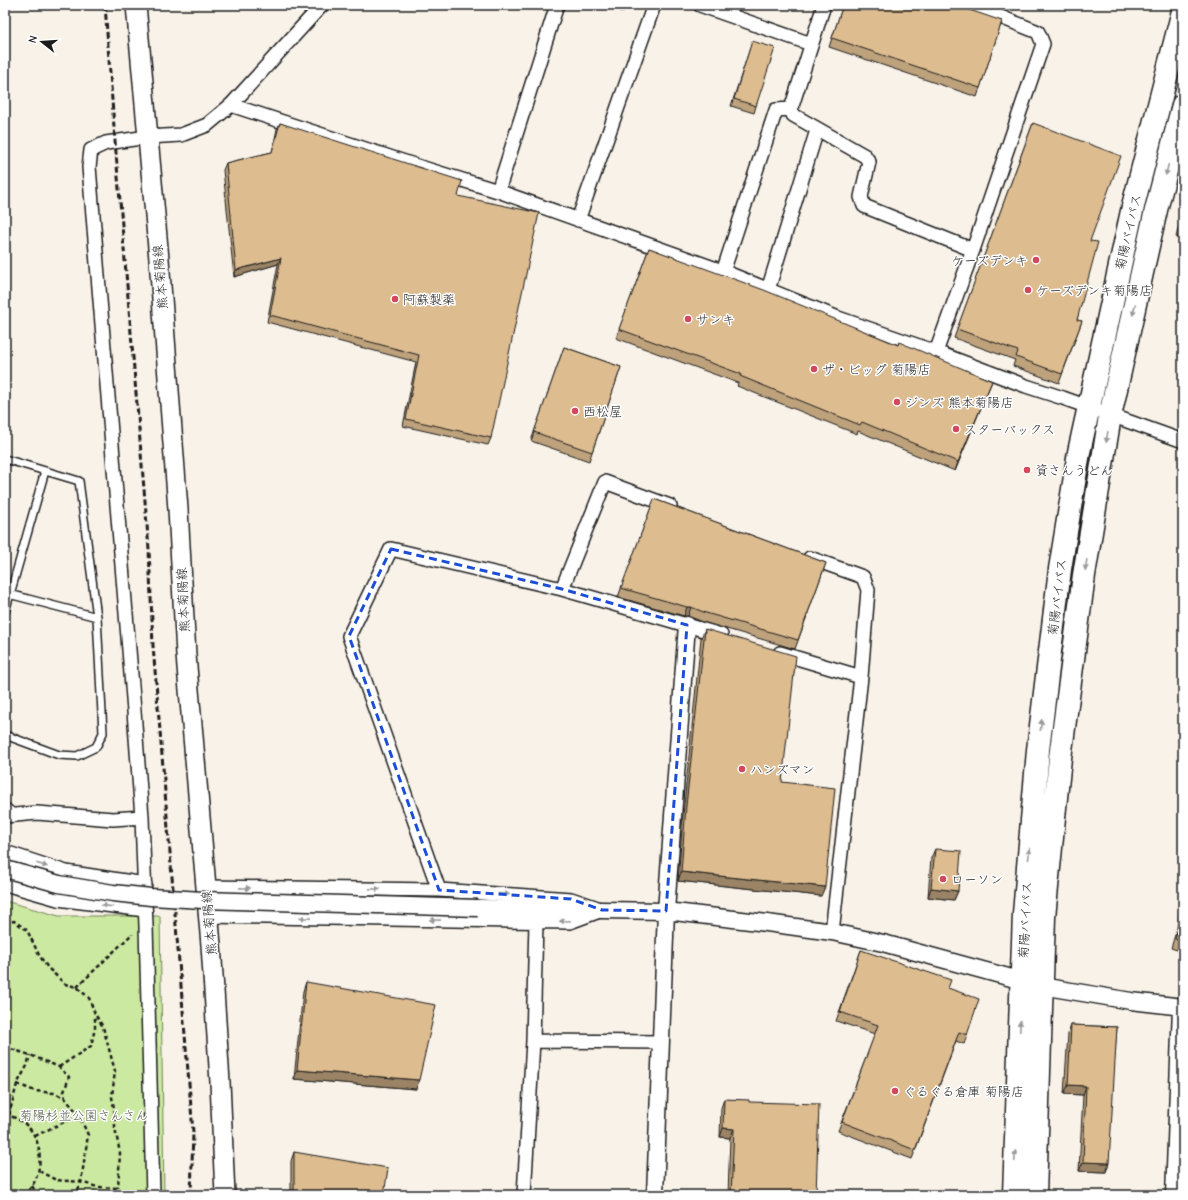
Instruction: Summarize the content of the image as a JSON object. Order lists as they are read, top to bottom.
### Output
{
  "streets": {
    "highway": ["菊陽バイパス"],
    "main road": ["熊本菊陽線"]
  },
  "parks": ["菊陽杉並公園さんさん"],
  "places": [
    "ケーズデンキ",
    "ケーズデンキ菊陽店",
    "阿蘇製薬",
    "サンキ",
    "ザ・ビッグ 菊陽店",
    "ジンズ 熊本菊陽店",
    "西松屋",
    "スターバックス",
    "資さんうどん",
    "ハンズマン",
    "ローソン",
    "ぐるぐる倉庫 菊陽店"
  ],
  "north": "left"
}
